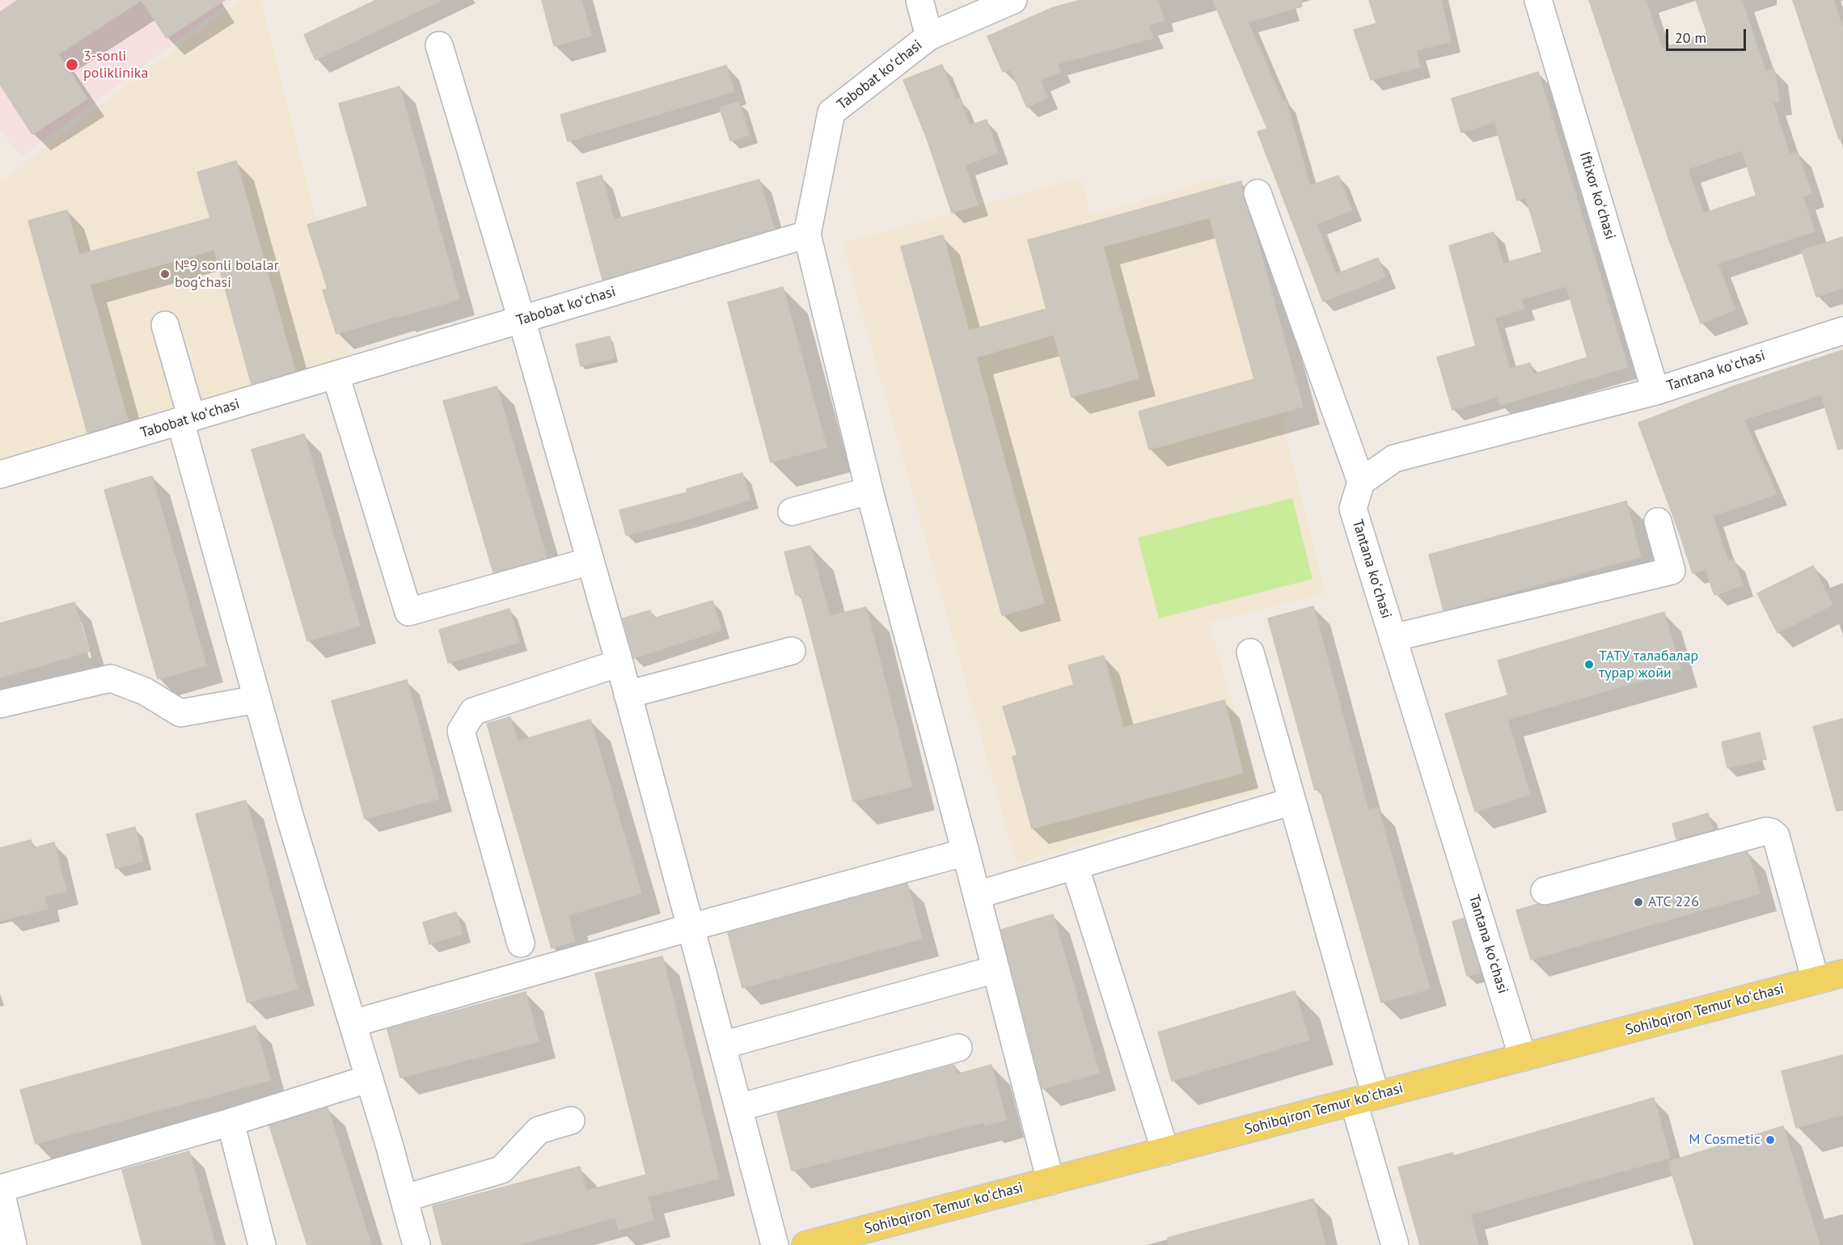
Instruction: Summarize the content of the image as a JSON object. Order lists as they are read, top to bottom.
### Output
{
  "streets": {
    "main road": ["Sohibqiron Temur koʻchasi"],
    "street": ["Tabobat koʻchasi", "Iftixor koʻchasi", "Tantana koʻchasi"]
  },
  "crossings": [
    ["Iftixor koʻchasi", "Tantana koʻchasi"],
    ["Tantana koʻchasi", "Sohibqiron Temur koʻchasi"]
  ],
  "places": [
    "3-sonli poliklinika",
    "№9 sonli bolalar bog‘chasi",
    "ТАТУ талабалар турар жойи",
    "АТС 226",
    "M Cosmetic"
  ],
  "scale_bar": "20 m"
}
